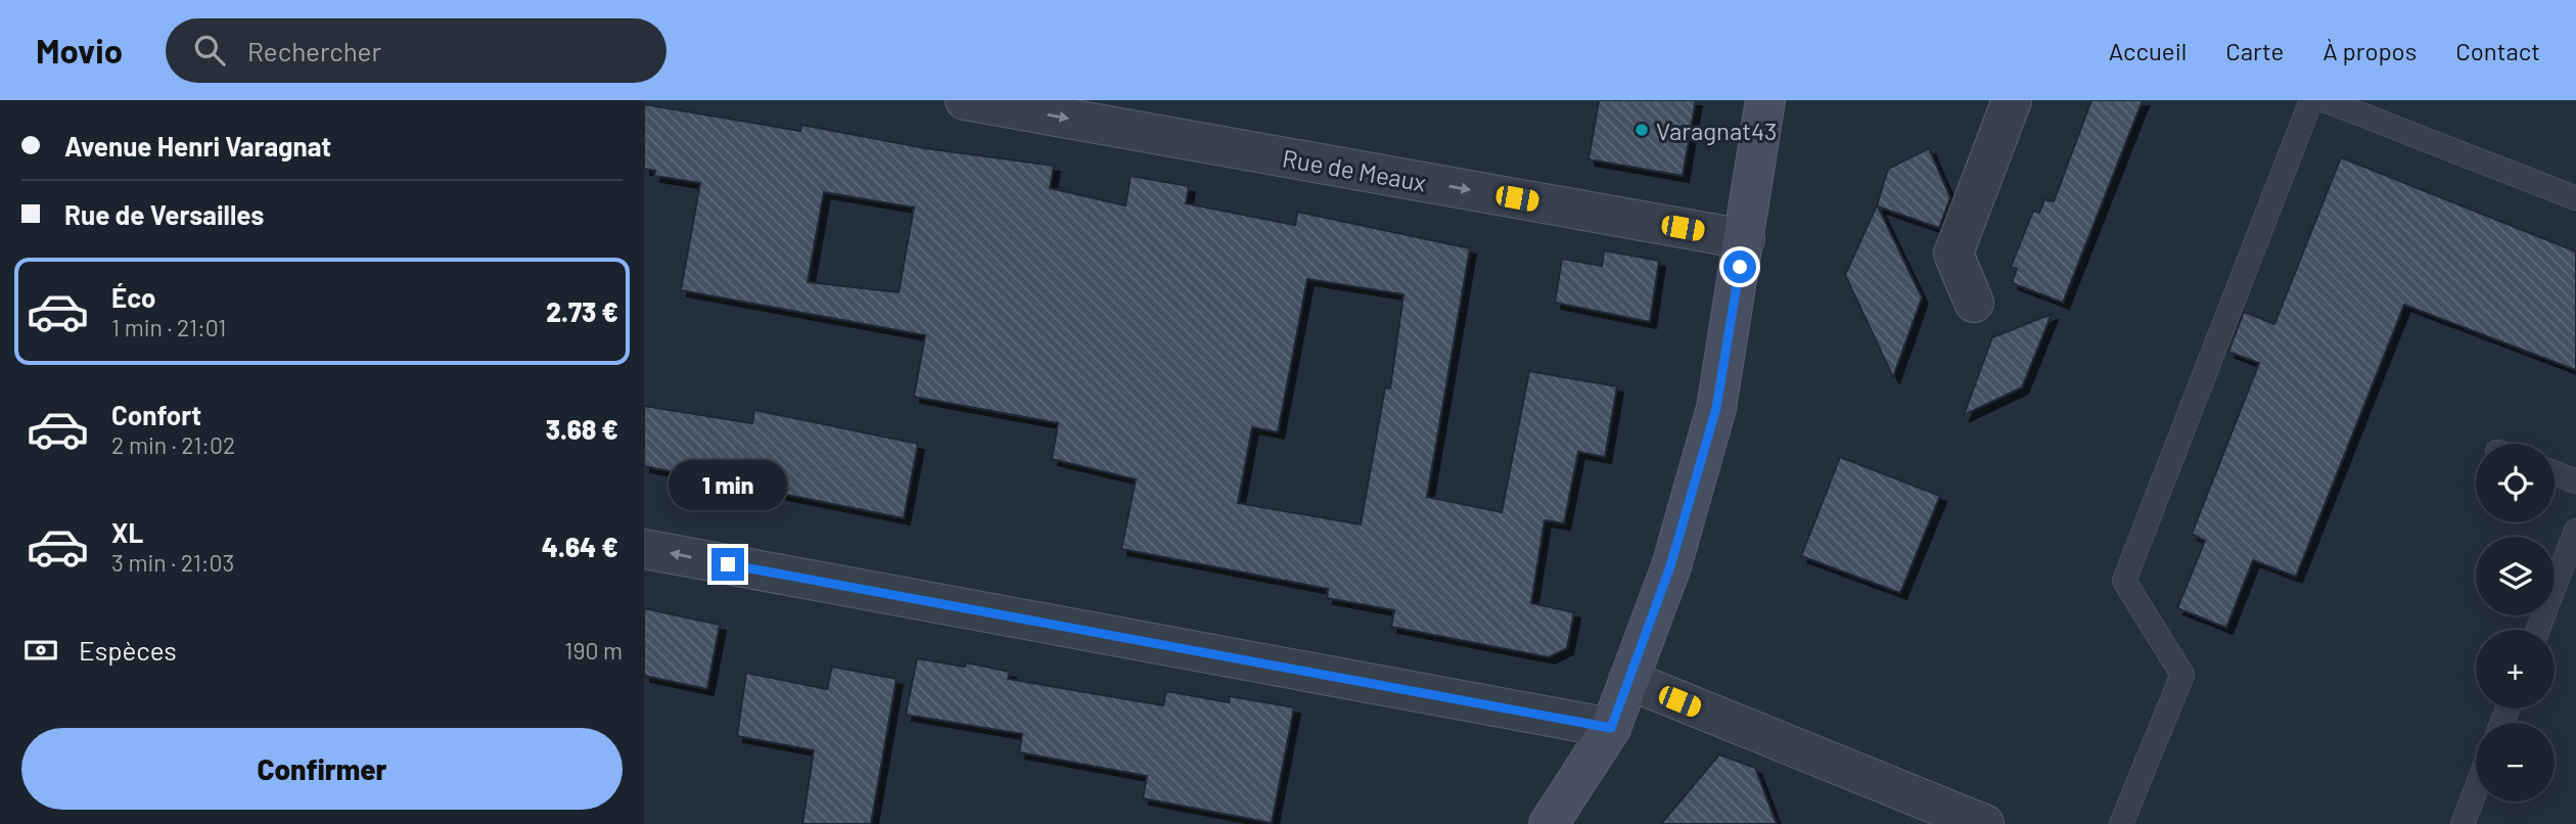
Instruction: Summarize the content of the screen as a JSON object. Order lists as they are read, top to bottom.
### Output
{
  "streets": {
    "street": ["Rue de Meaux"]
  },
  "one_way": ["Rue de Meaux"],
  "places": ["Varagnat43"],
  "page": {
    "header": "Movio",
    "search": "Rechercher",
    "nav": [
      "Accueil",
      "Carte",
      "À propos",
      "Contact"
    ],
    "banner": ["Avenue Henri Varagnat", "Rue de Versailles"],
    "list": [
      {
        "name": "Éco",
        "note": "1 min · 21:01",
        "value": "2.73 €"
      },
      {
        "name": "Confort",
        "note": "2 min · 21:02",
        "value": "3.68 €"
      },
      {
        "name": "XL",
        "note": "3 min · 21:03",
        "value": "4.64 €"
      }
    ],
    "map_buttons": ["+", "−"],
    "bubble": "1 min",
    "pay": ["Espèces", "190 m"],
    "buttons": "Confirmer"
  }
}
